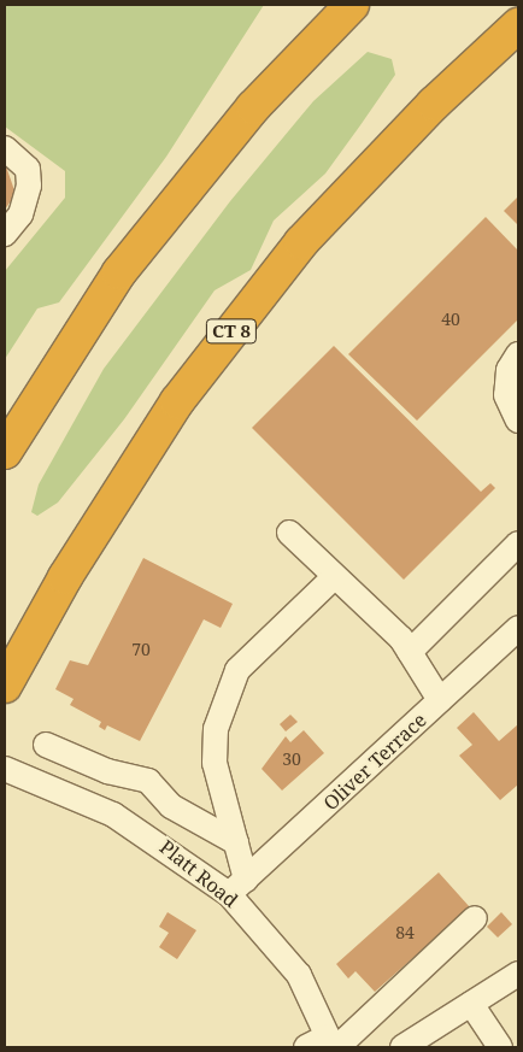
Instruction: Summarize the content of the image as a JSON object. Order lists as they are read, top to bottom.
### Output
{
  "streets": {
    "highway": ["CT 8"],
    "street": ["Oliver Terrace", "Platt Road"]
  },
  "crossings": [
    ["Oliver Terrace", "Platt Road"]
  ],
  "house_numbers": [
    "40",
    "70",
    "30",
    "84"
  ]
}
